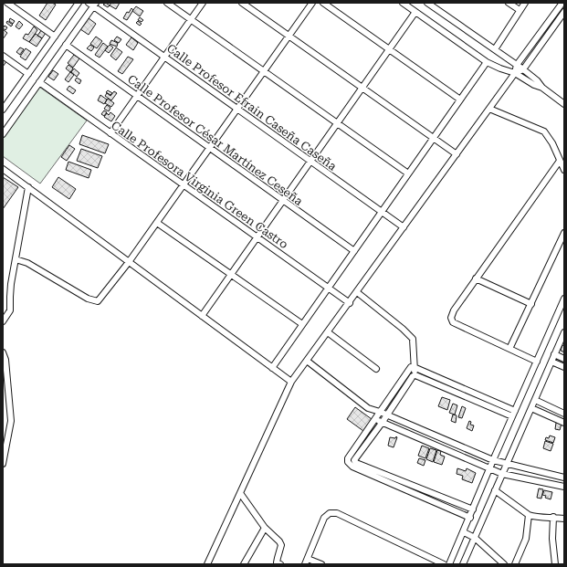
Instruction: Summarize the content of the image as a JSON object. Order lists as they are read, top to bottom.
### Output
{
  "streets": {
    "street": ["Calle Profesor Efrain Caseña Caseña", "Calle Profesor César Martínez Ceseña", "Calle Profesora Virginia Green Castro"]
  }
}
